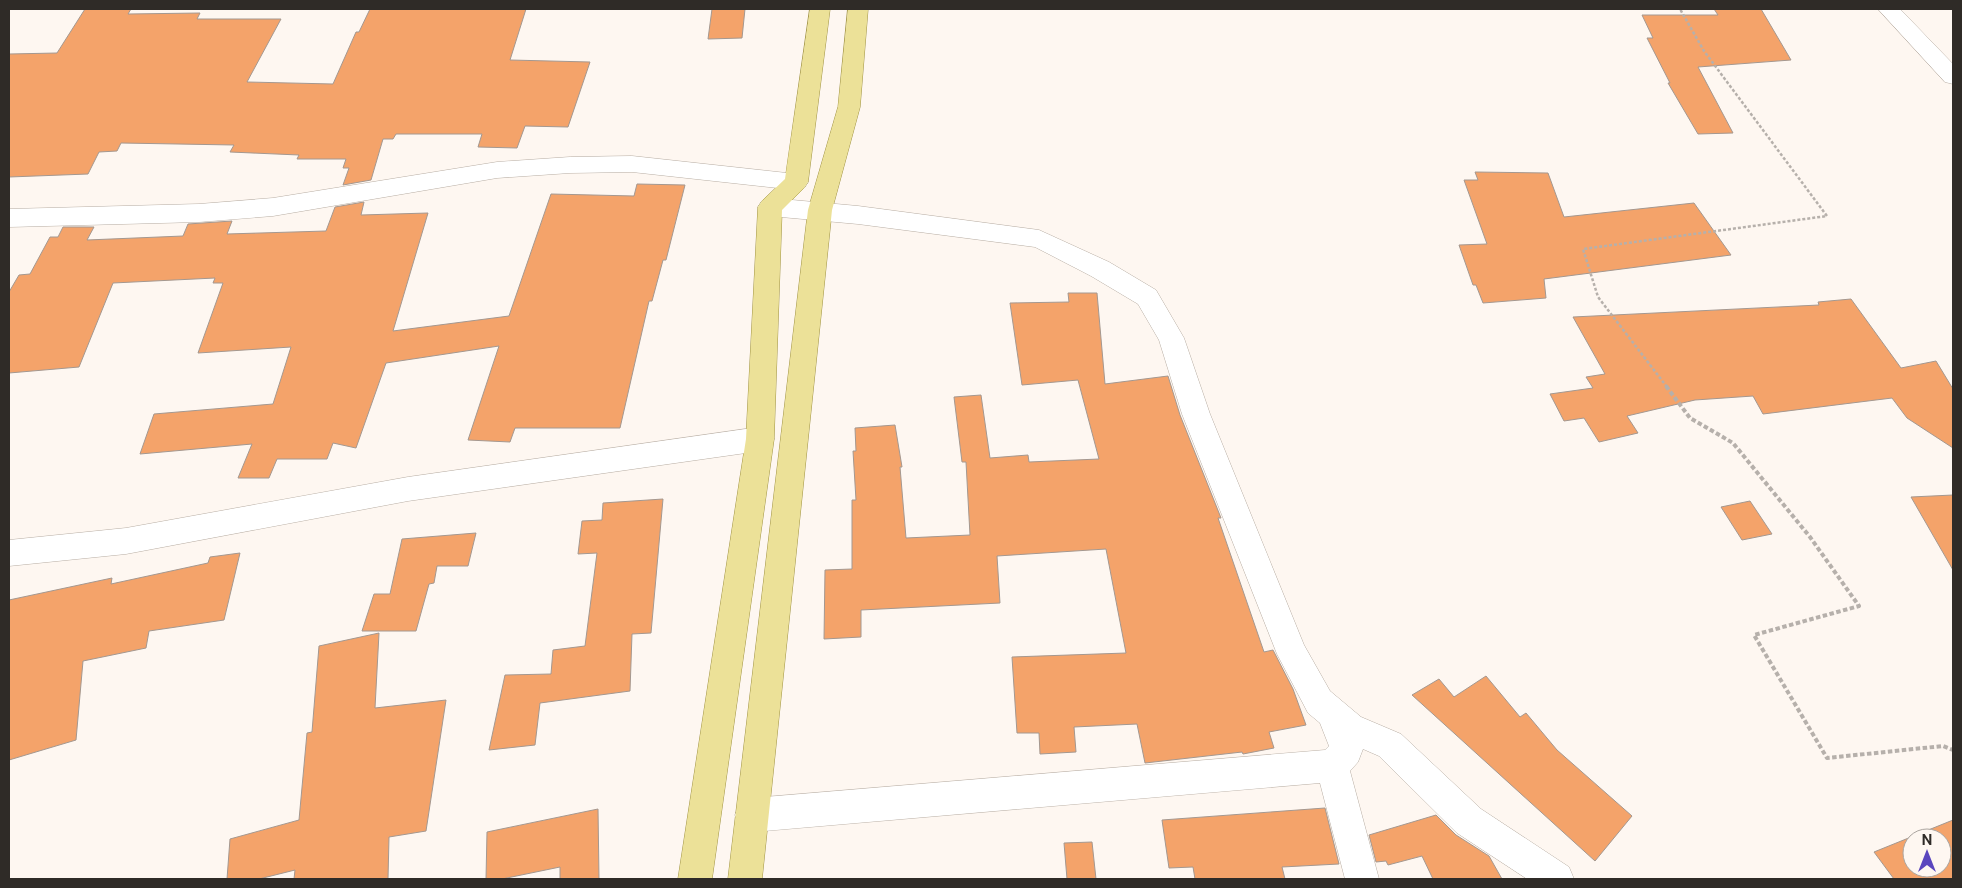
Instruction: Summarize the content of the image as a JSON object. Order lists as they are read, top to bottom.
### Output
{
  "north": "top"
}
